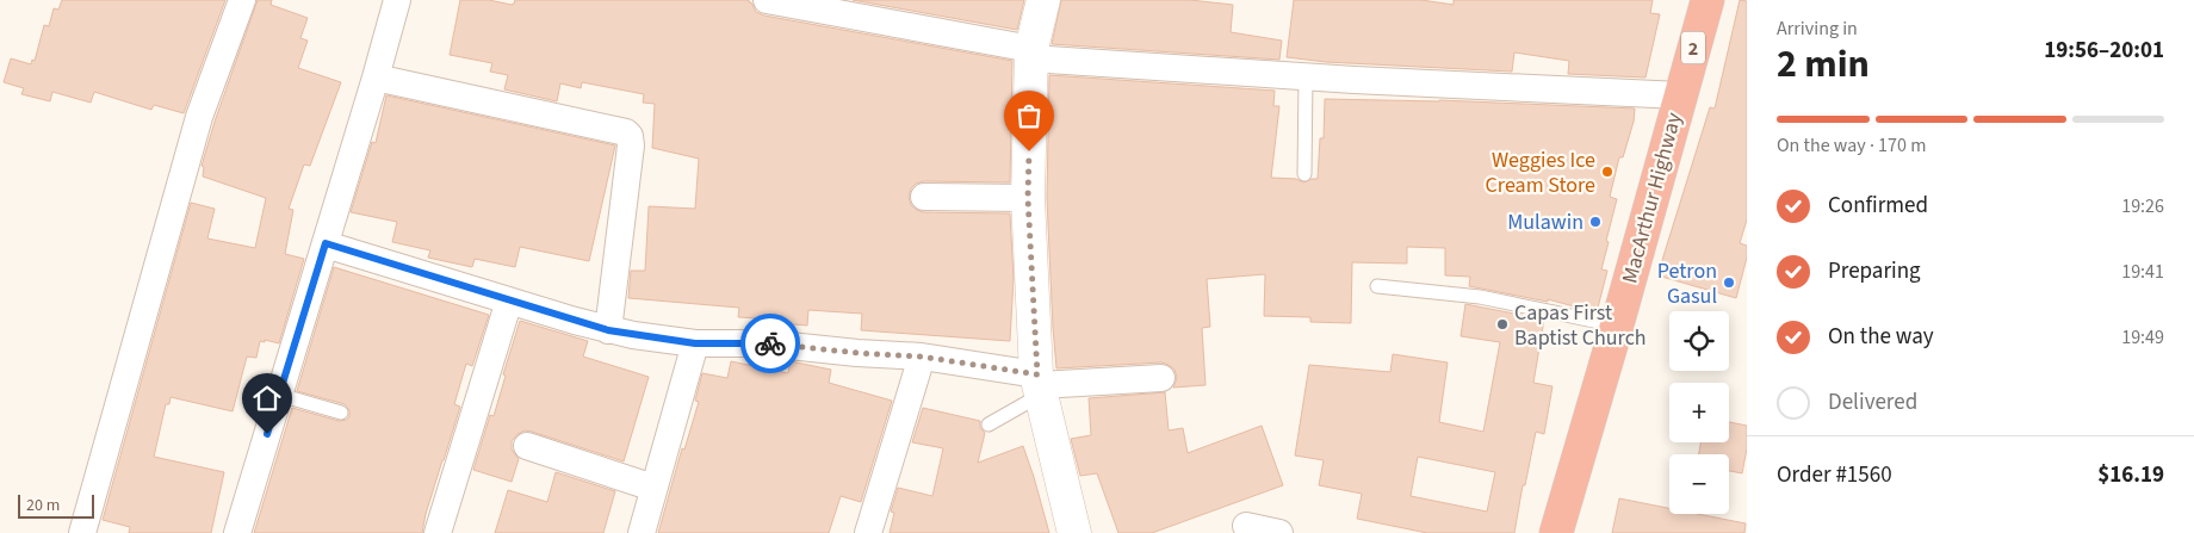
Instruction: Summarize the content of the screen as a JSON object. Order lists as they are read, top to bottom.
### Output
{
  "streets": {
    "highway": ["2", "MacArthur Highway"]
  },
  "places": [
    "Weggies Ice Cream Store",
    "Mulawin",
    "Petron Gasul",
    "Capas First Baptist Church"
  ],
  "scale_bar": "20 m",
  "page": {
    "heading": ["2 min", "Arriving in", "19:56–20:01"],
    "panel": ["Order #1560", "$16.19"],
    "bar": "On the way · 170 m",
    "list": [
      ["Confirmed", "19:26"],
      ["Preparing", "19:41"],
      ["On the way", "19:49"],
      "Delivered"
    ],
    "map_buttons": ["+", "−"],
    "scale": "20 m"
  }
}
